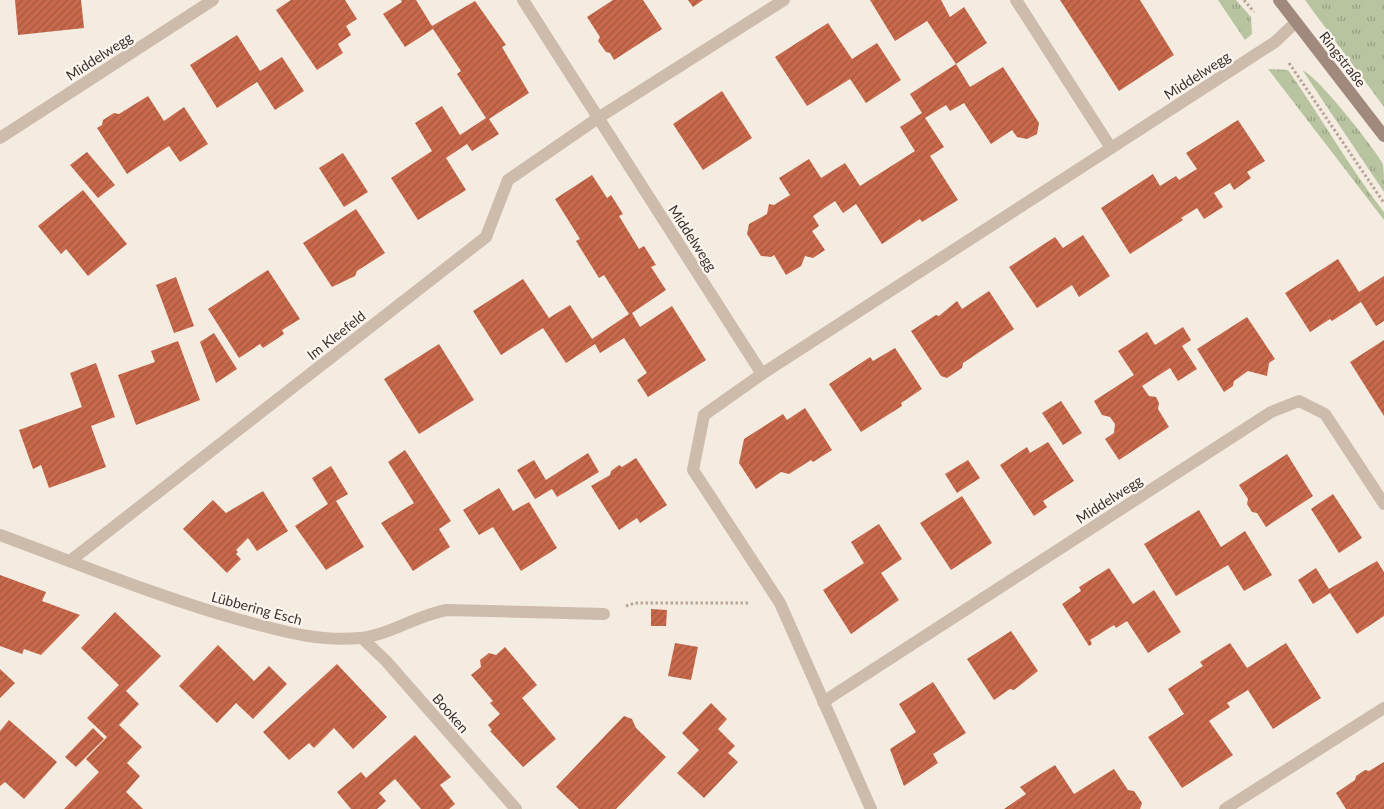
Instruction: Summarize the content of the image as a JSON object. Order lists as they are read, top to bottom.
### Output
{
  "streets": {
    "main road": ["Ringstraße"],
    "street": [
      "Middelwegg",
      "Im Kleefeld",
      "Lübbering Esch",
      "Booken"
    ]
  },
  "crossings": [
    ["Middelwegg", "Ringstraße"],
    ["Middelwegg", "Im Kleefeld"],
    ["Im Kleefeld", "Lübbering Esch"],
    ["Lübbering Esch", "Booken"]
  ]
}
